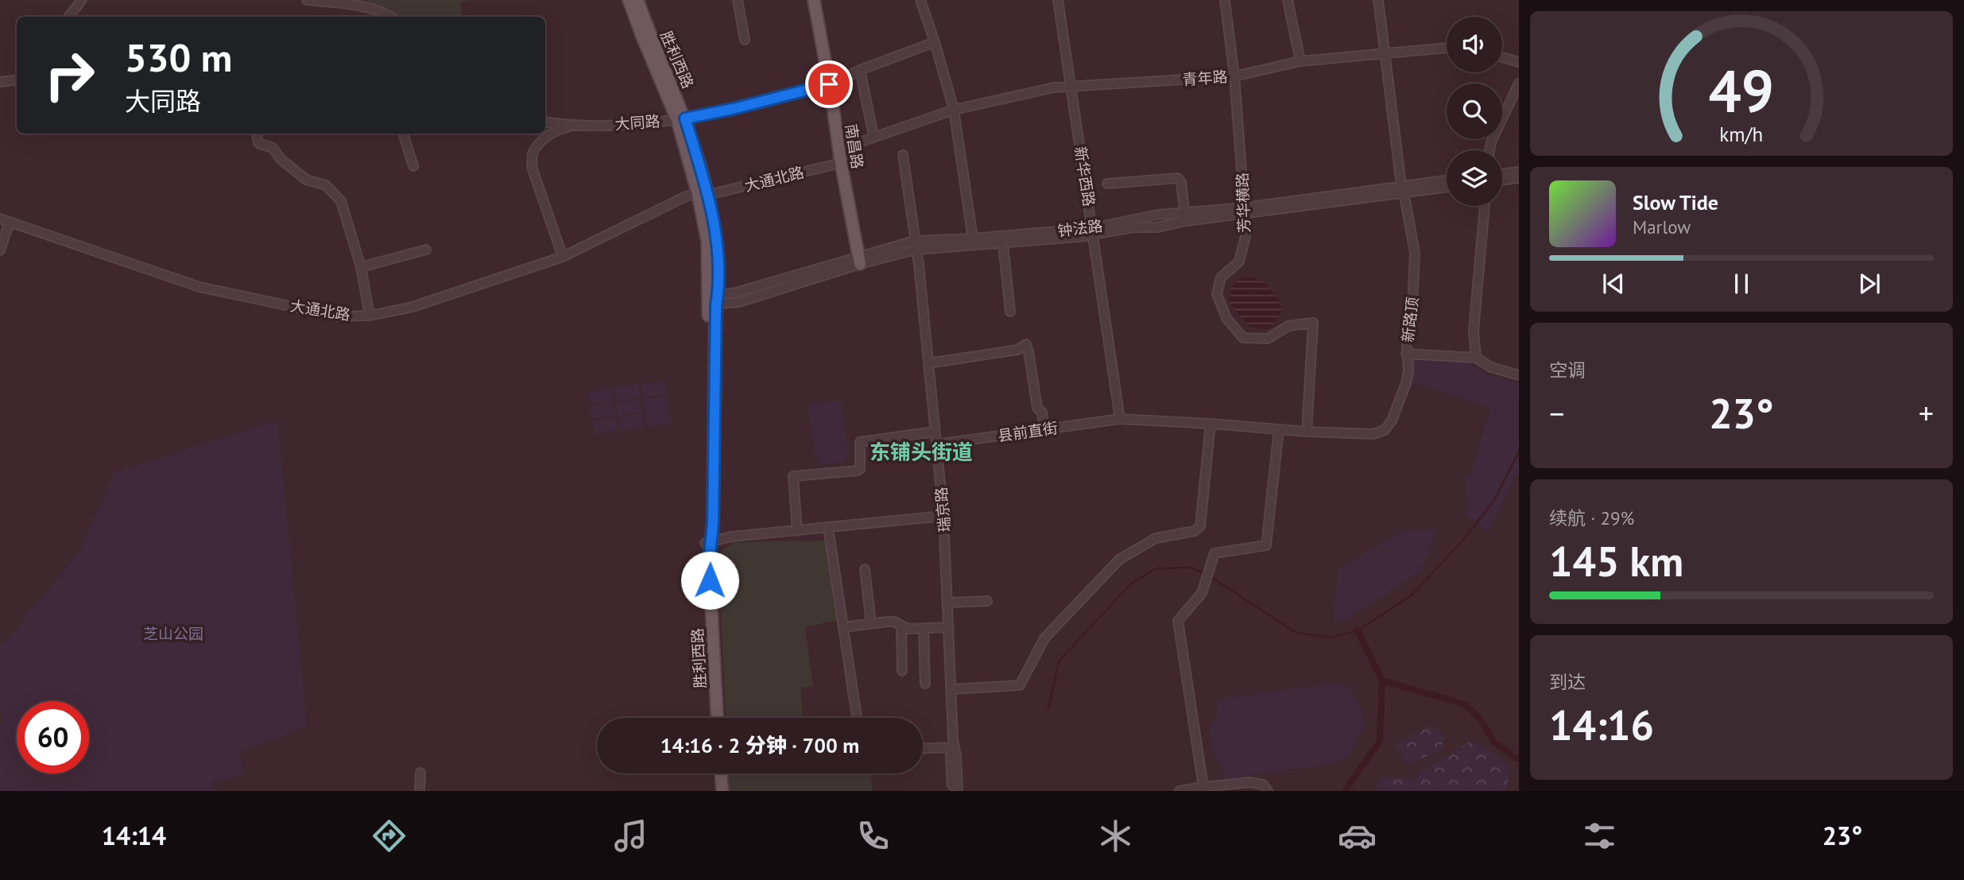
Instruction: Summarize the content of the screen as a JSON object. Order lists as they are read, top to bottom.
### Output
{
  "streets": {
    "main road": ["胜利西路", "南昌路"],
    "street": [
      "青年路",
      "大同路",
      "新华西路",
      "大通北路",
      "芳华横路",
      "钟法路",
      "新路顶",
      "县前直街",
      "瑞京路"
    ]
  },
  "crossings": [
    ["胜利西路", "大同路"],
    ["胜利西路", "大通北路"],
    ["胜利西路", "钟法路"],
    ["青年路", "南昌路"],
    ["青年路", "新华西路"],
    ["青年路", "芳华横路"],
    ["青年路", "新路顶"],
    ["大同路", "南昌路"],
    ["南昌路", "大通北路"],
    ["南昌路", "钟法路"],
    ["新华西路", "钟法路"],
    ["新华西路", "县前直街"],
    ["芳华横路", "钟法路"],
    ["芳华横路", "县前直街"],
    ["钟法路", "新路顶"],
    ["钟法路", "瑞京路"],
    ["新路顶", "县前直街"],
    ["县前直街", "瑞京路"]
  ],
  "districts": ["东铺头街道"],
  "parks": ["芝山公园"],
  "page": {
    "turn": ["530 m", "大同路"],
    "song": ["Slow Tide", "Marlow"],
    "tile": [
      "空调",
      ["续航 · 29%", "145 km"],
      ["到达", "14:16"]
    ],
    "heat": ["−", "23°", "+"],
    "limit": "60",
    "trip": "14:16 · 2 分钟 · 700 m",
    "tabs": ["14:14", "23°"],
    "gauge": ["49", "km/h"]
  }
}
